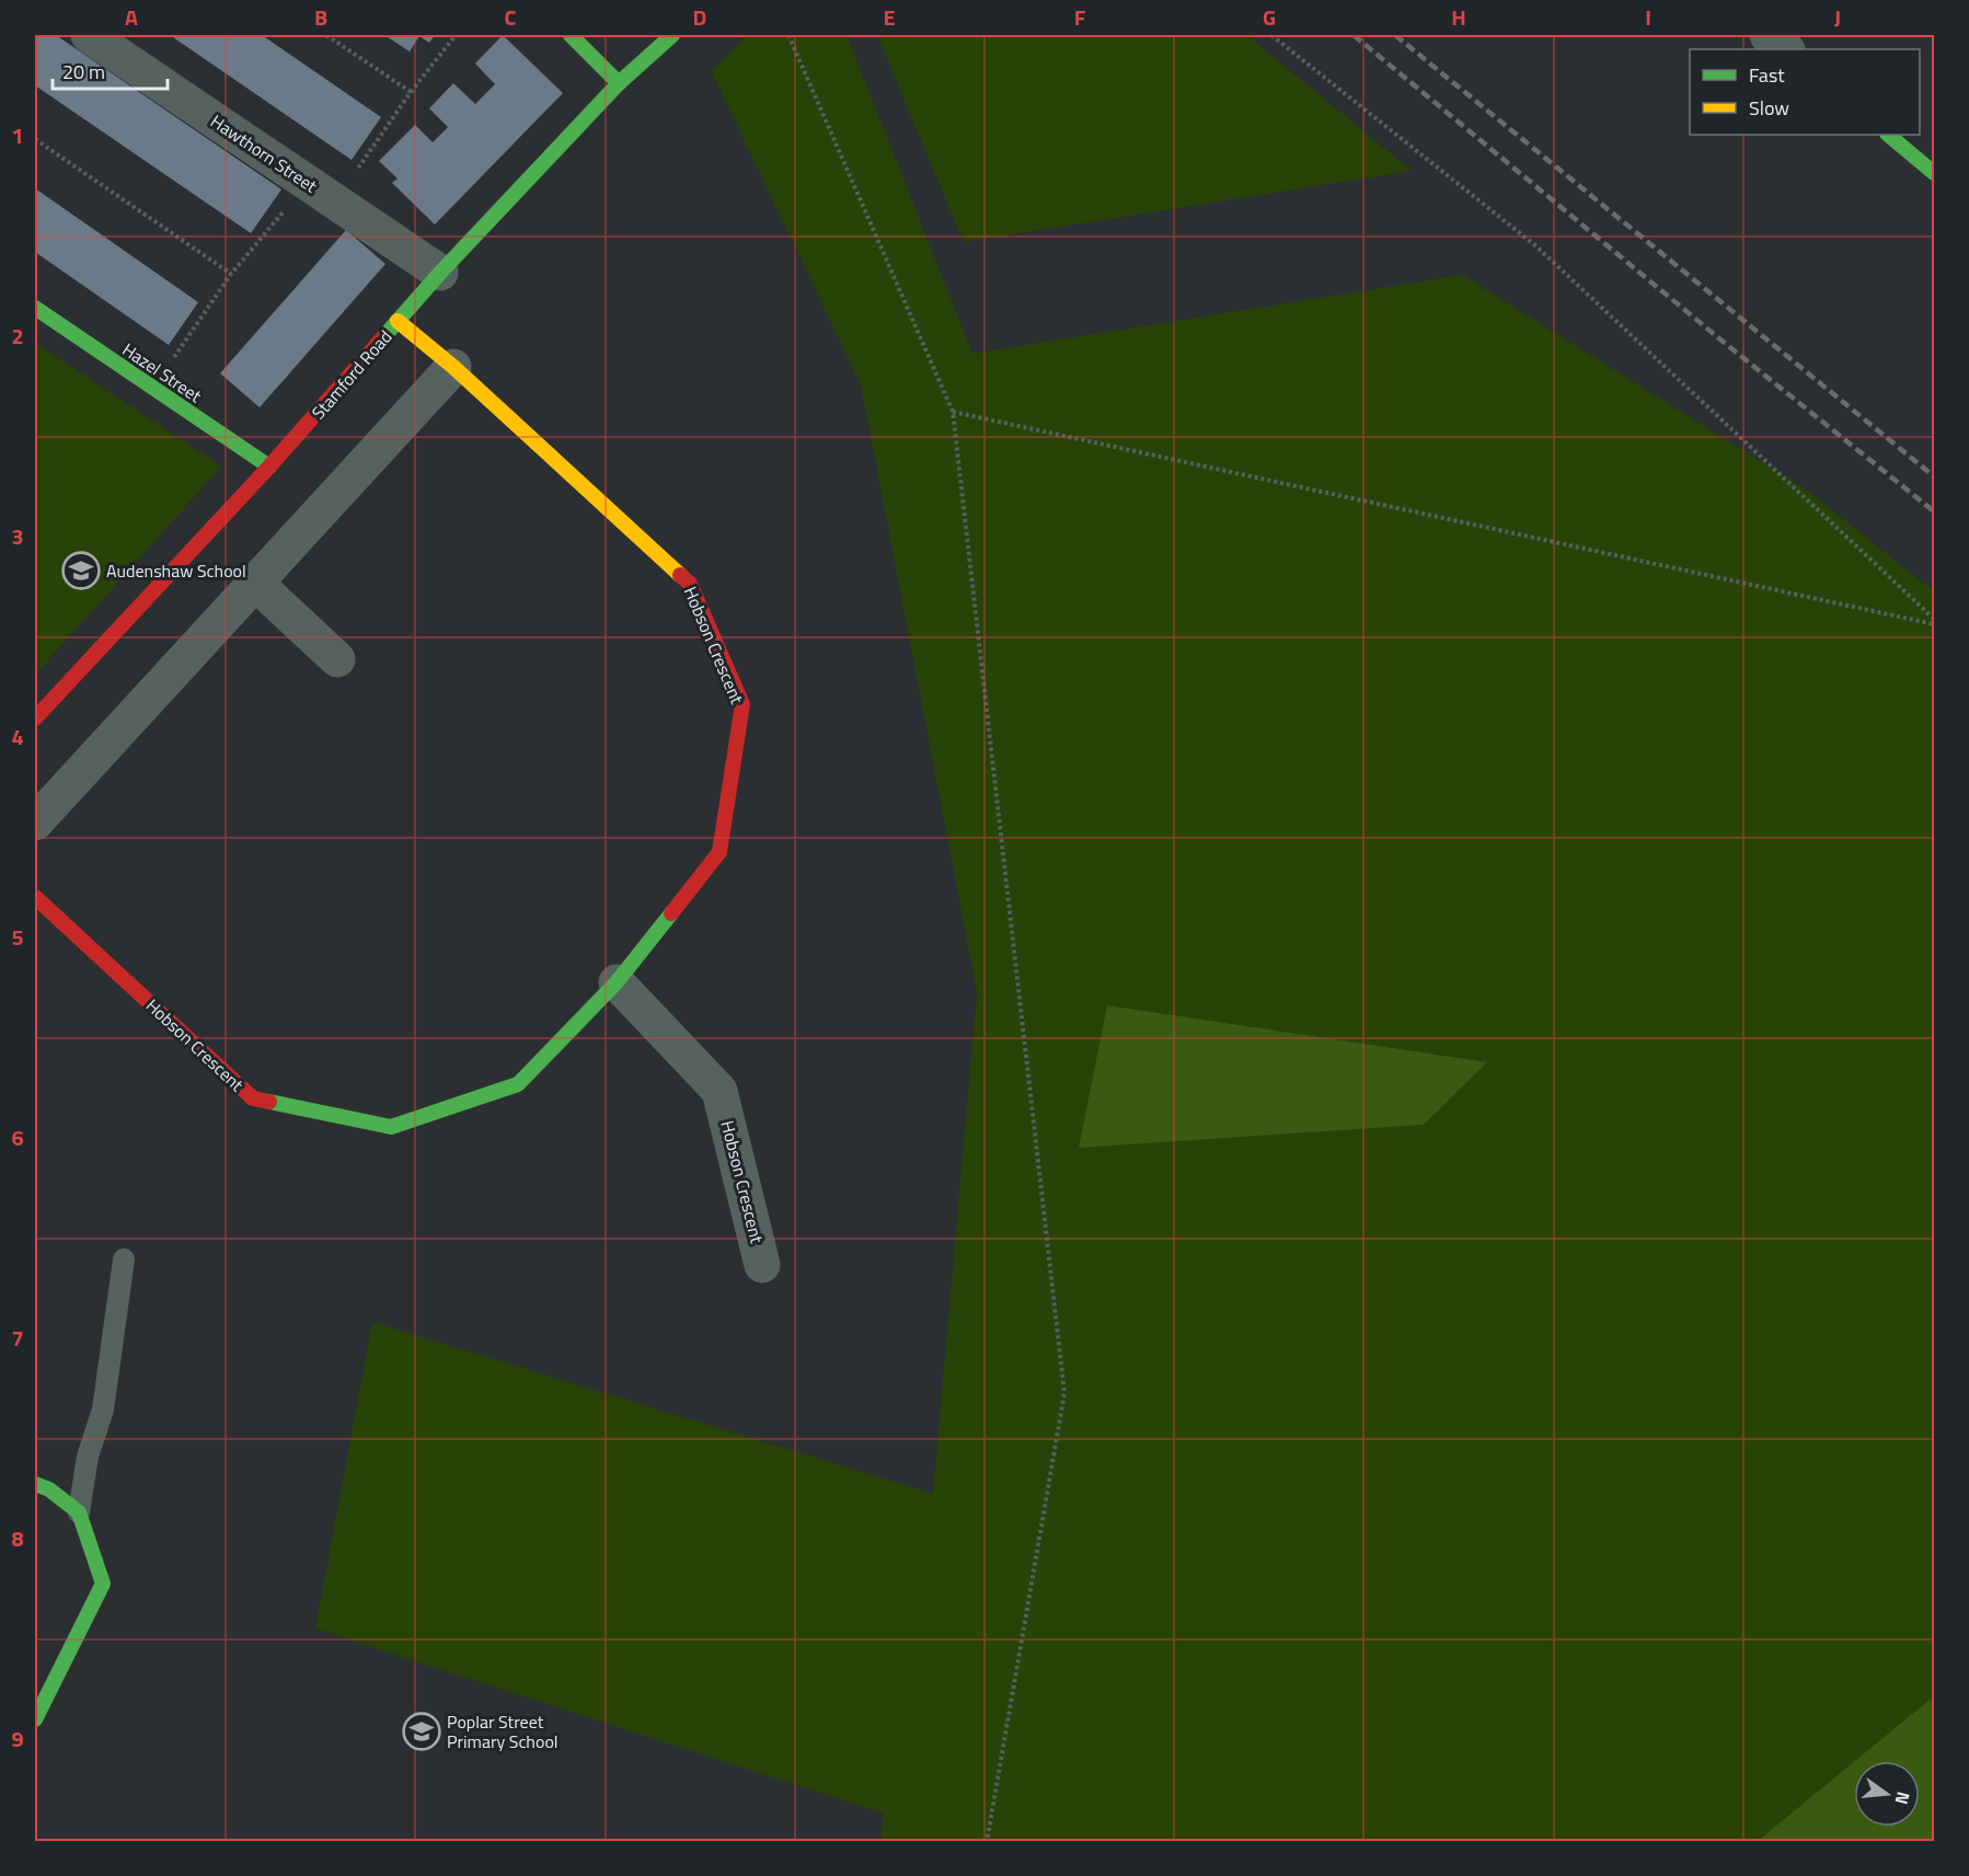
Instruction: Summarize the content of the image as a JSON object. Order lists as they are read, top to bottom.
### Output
{
  "streets": {
    "street": [
      "Hawthorn Street",
      "Hazel Street",
      "Stamford Road",
      "Hobson Crescent"
    ]
  },
  "crossings": [
    ["Hawthorn Street", "Stamford Road"],
    ["Hazel Street", "Stamford Road"],
    ["Stamford Road", "Hobson Crescent"]
  ],
  "places": {
    "school or university": ["Audenshaw School", "Poplar Street Primary School"]
  },
  "legend": ["Fast", "Slow"],
  "scale_bar": "20 m",
  "north": "right",
  "grid": {
    "columns": [
      "A",
      "B",
      "C",
      "D",
      "E",
      "F",
      "G",
      "H",
      "I",
      "J"
    ],
    "rows": [
      "1",
      "2",
      "3",
      "4",
      "5",
      "6",
      "7",
      "8",
      "9"
    ]
  }
}
